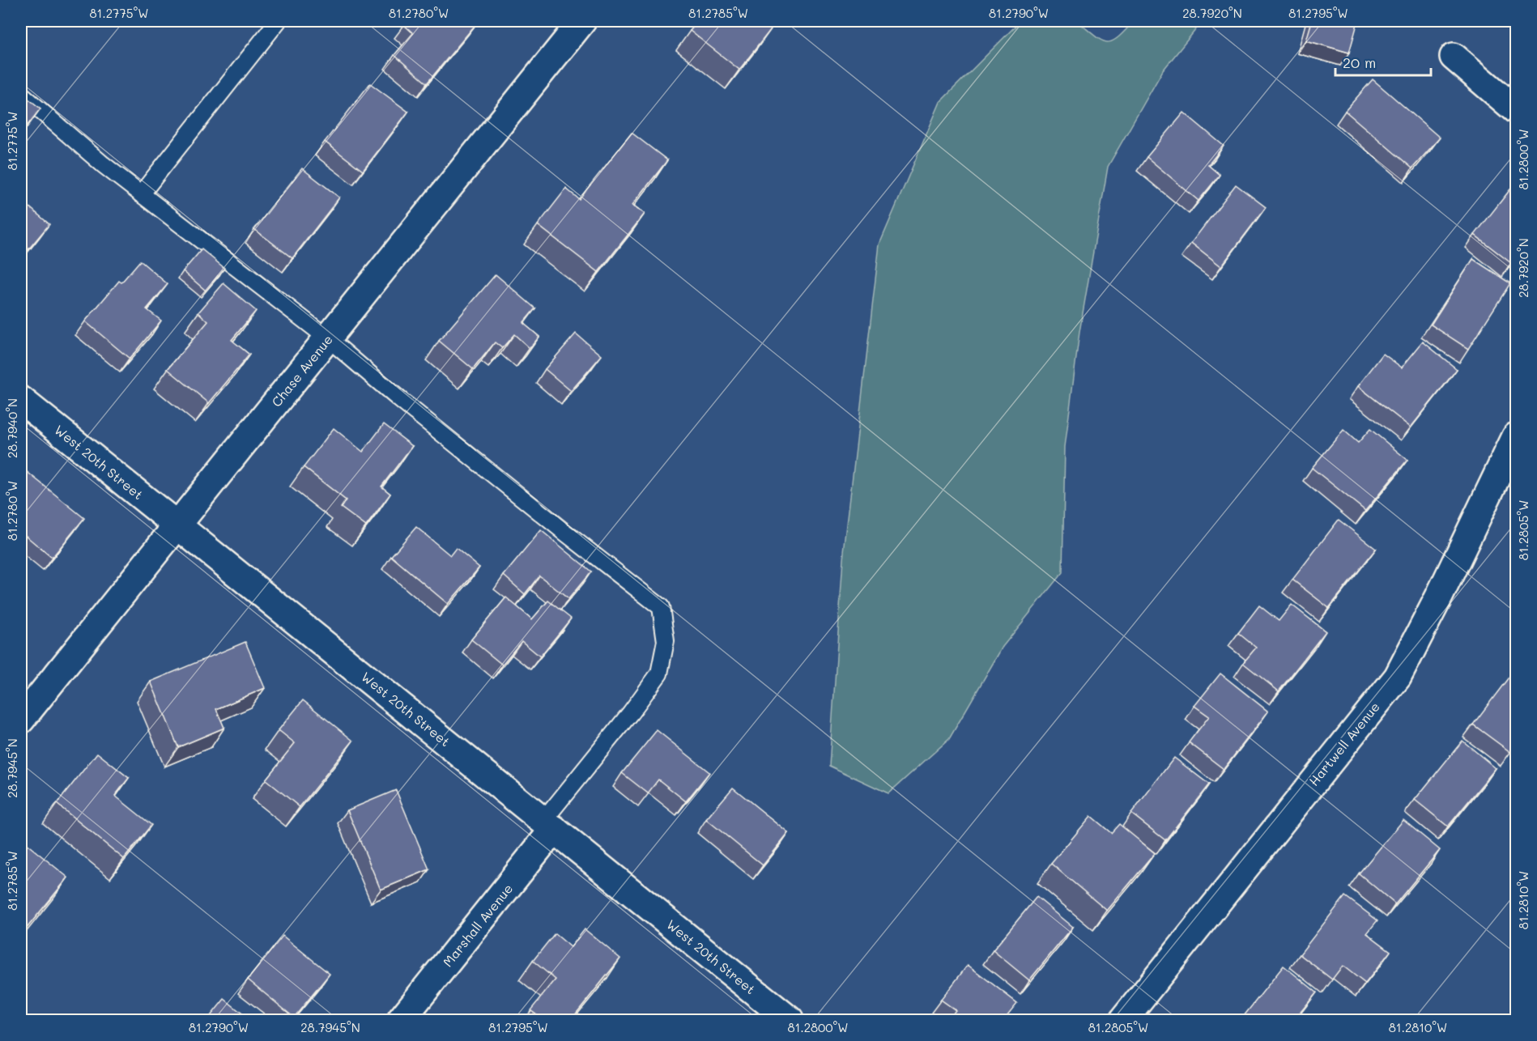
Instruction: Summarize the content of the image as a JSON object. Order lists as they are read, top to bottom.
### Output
{
  "streets": {
    "street": [
      "Chase Avenue",
      "West 20th Street",
      "Hartwell Avenue",
      "Marshall Avenue"
    ]
  },
  "crossings": [
    ["Chase Avenue", "West 20th Street"],
    ["West 20th Street", "Marshall Avenue"]
  ],
  "scale_bar": "20 m",
  "coordinates": [
    "81.2775°W",
    "81.2780°W",
    "81.2785°W",
    "81.2790°W",
    "28.7920°N",
    "81.2795°W",
    "81.2800°W",
    "28.7940°N",
    "81.2805°W",
    "28.7945°N",
    "81.2810°W"
  ]
}
